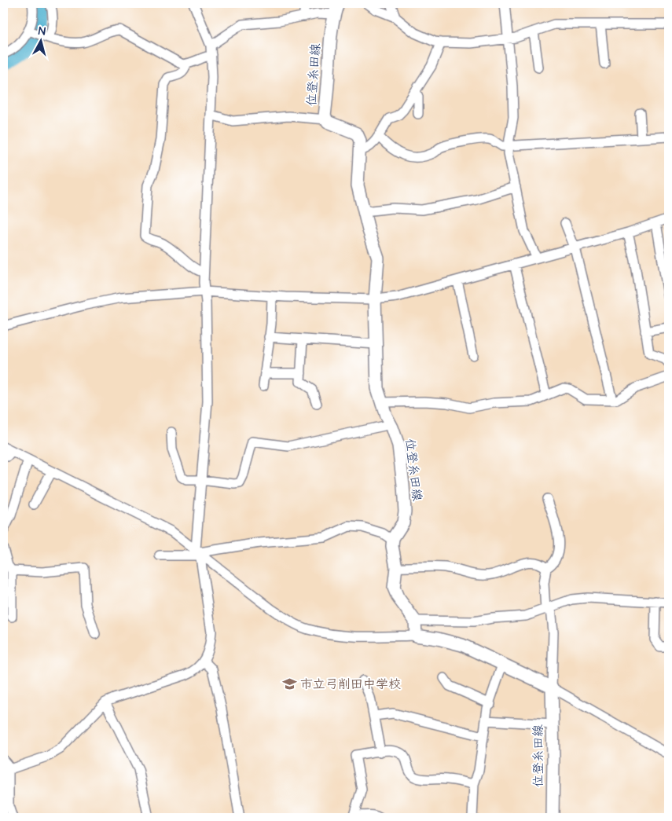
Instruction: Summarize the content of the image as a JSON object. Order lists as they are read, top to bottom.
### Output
{
  "streets": {
    "main road": ["位登糸田線"]
  },
  "places": {
    "school or university": ["市立弓削田中学校"]
  },
  "north": "top"
}
